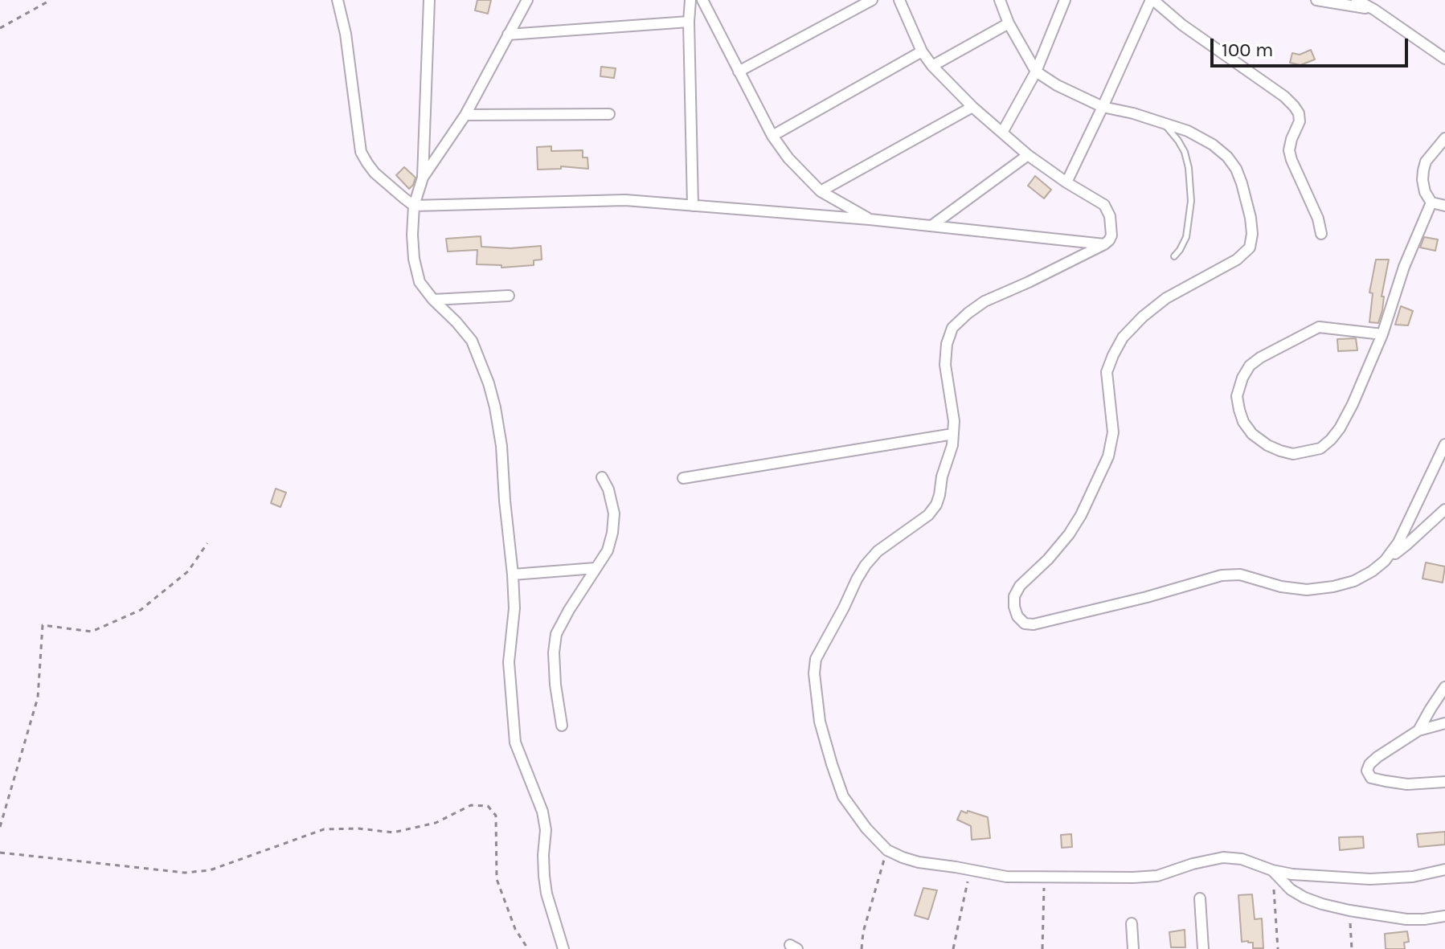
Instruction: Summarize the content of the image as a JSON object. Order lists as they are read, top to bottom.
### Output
{
  "scale_bar": "100 m"
}
